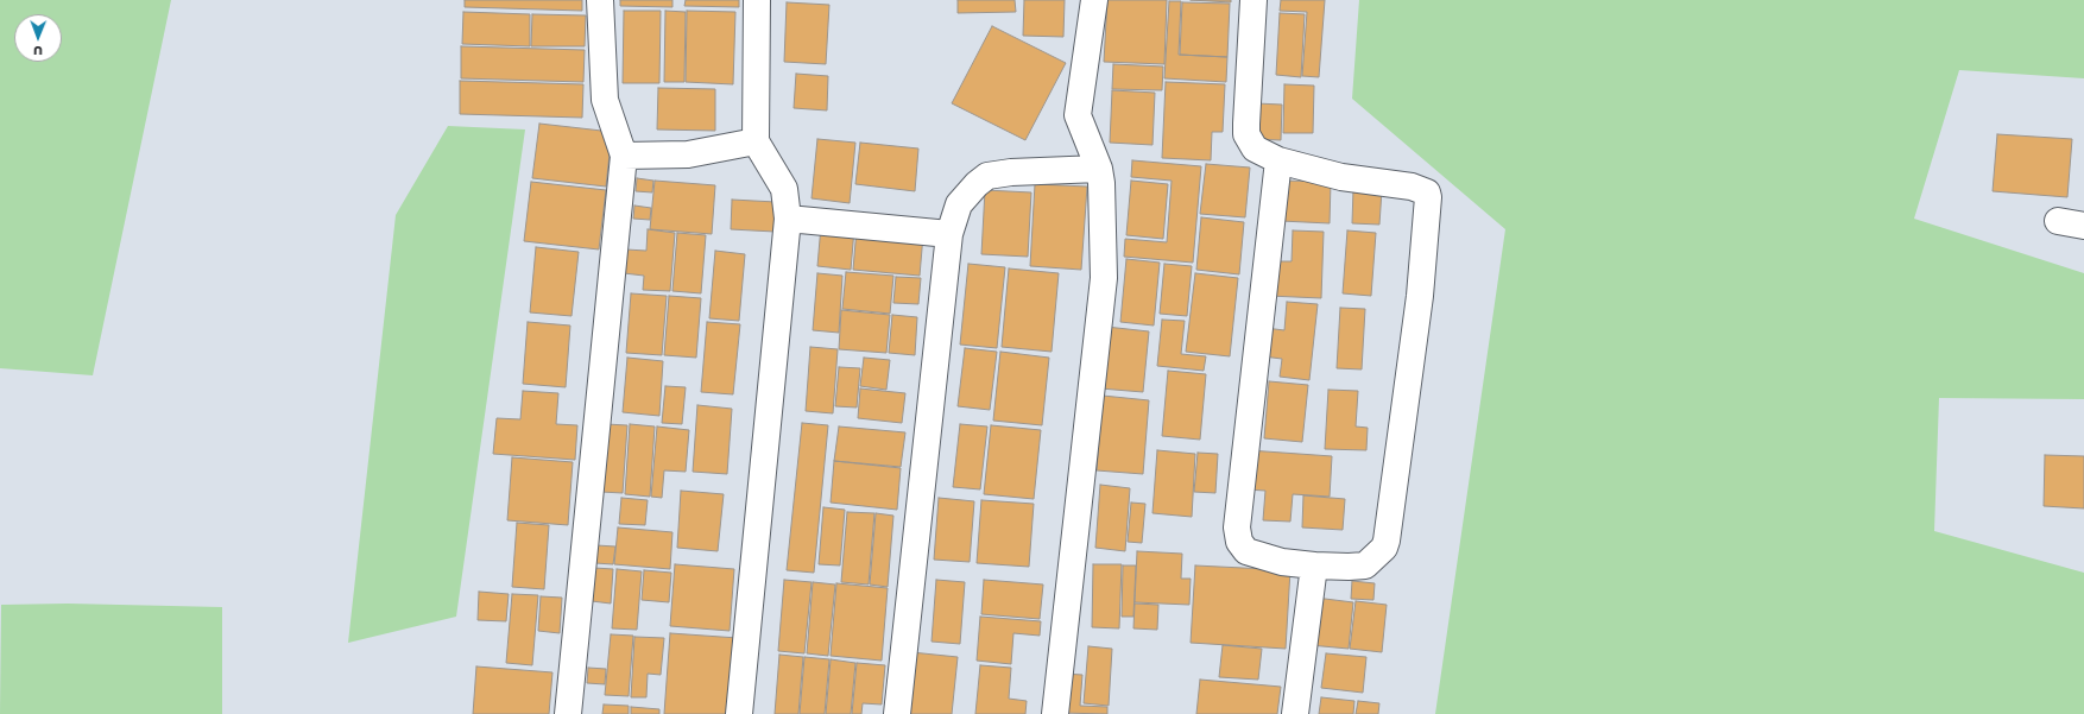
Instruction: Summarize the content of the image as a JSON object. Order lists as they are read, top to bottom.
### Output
{
  "north": "bottom"
}
